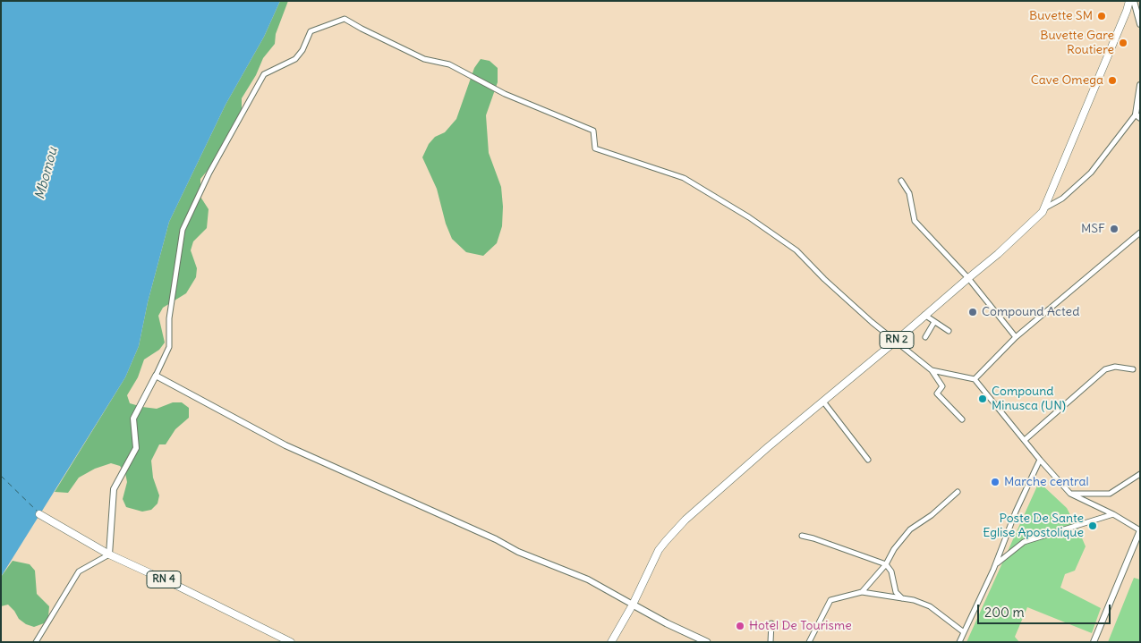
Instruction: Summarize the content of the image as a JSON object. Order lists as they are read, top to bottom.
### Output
{
  "streets": {
    "main road": ["RN 2", "RN 4"]
  },
  "water": ["Mbomou"],
  "places": [
    "Buvette SM",
    "Buvette Gare Routiere",
    "Cave Omega",
    "MSF",
    "Compound Acted",
    "Compound Minusca (UN)",
    "Marche central",
    "Poste De Sante Eglise Apostolique",
    "Hotel De Tourisme"
  ],
  "scale_bar": "200 m"
}
